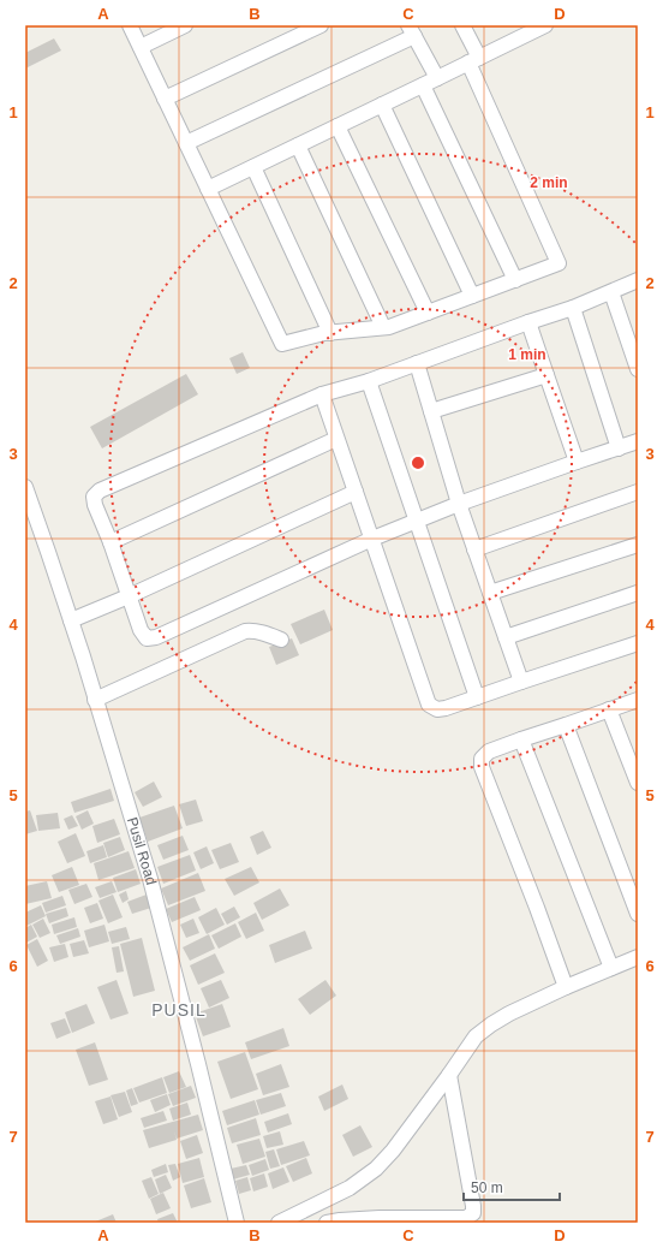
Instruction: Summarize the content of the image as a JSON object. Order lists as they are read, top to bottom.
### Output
{
  "streets": {
    "street": ["Pusil Road"]
  },
  "districts": ["PUSIL"],
  "scale_bar": "50 m",
  "grid": {
    "columns": [
      "A",
      "B",
      "C",
      "D"
    ],
    "rows": [
      "1",
      "2",
      "3",
      "4",
      "5",
      "6",
      "7"
    ]
  },
  "rings": ["2 min", "1 min"]
}
